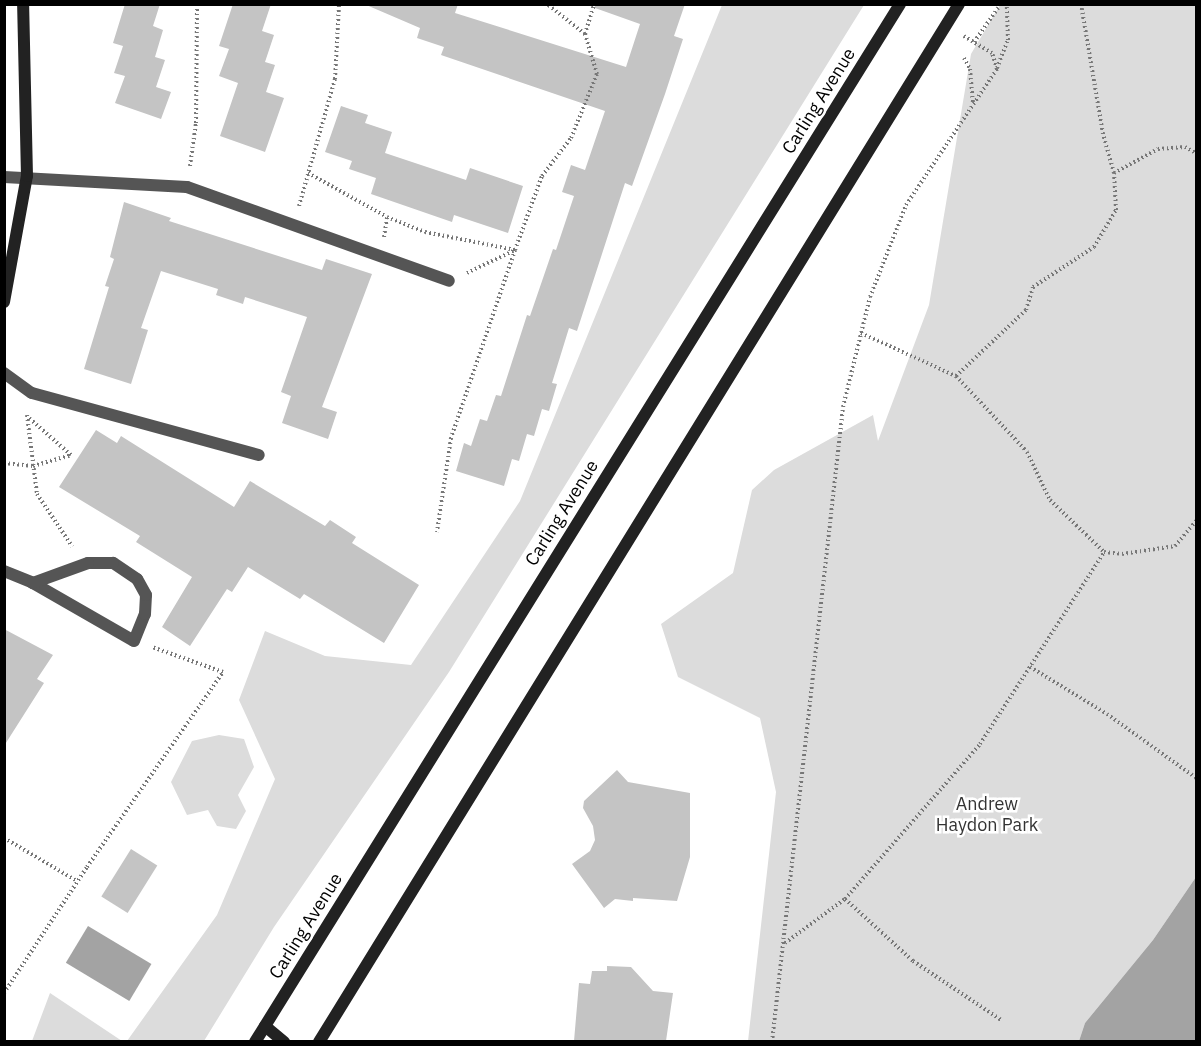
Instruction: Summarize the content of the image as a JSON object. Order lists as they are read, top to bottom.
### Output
{
  "streets": {
    "main road": ["Carling Avenue"]
  },
  "parks": ["Andrew Haydon Park"]
}
